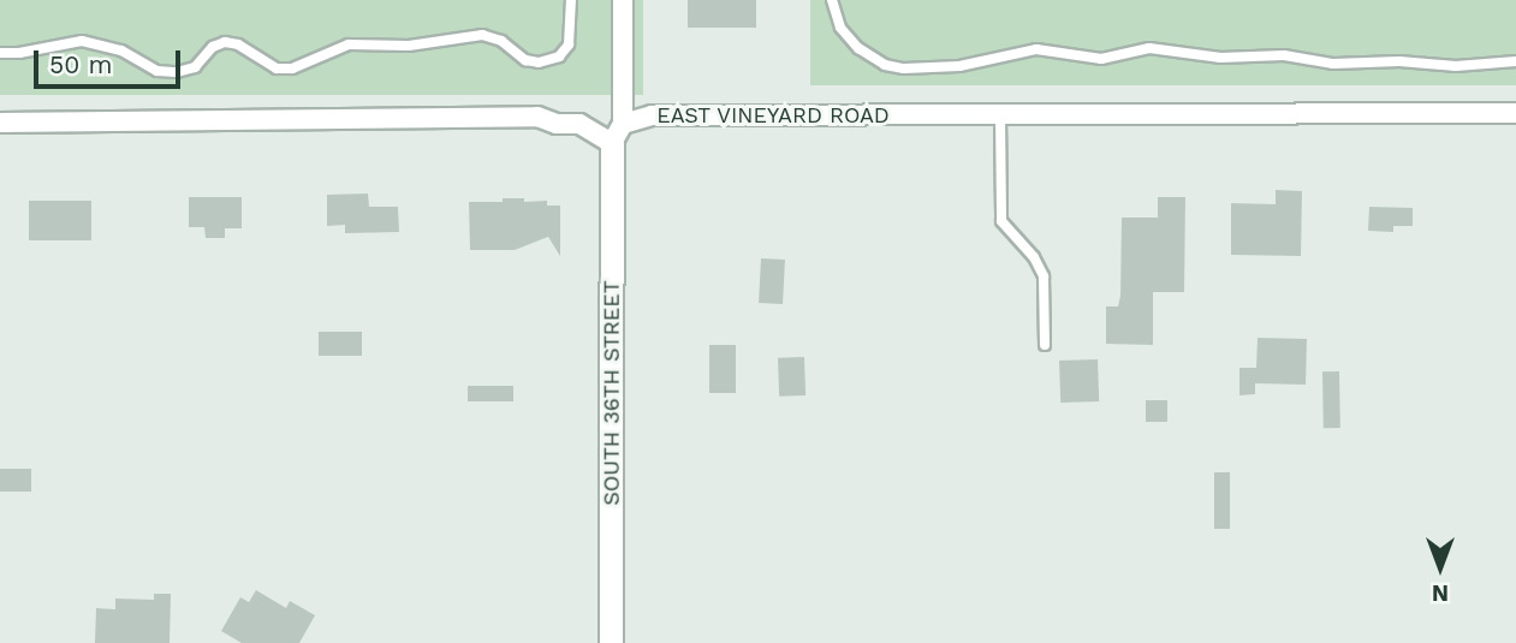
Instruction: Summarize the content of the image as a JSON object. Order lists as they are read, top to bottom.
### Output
{
  "streets": {
    "street": ["EAST VINEYARD ROAD", "SOUTH 36TH STREET"]
  },
  "crossings": [
    ["EAST VINEYARD ROAD", "SOUTH 36TH STREET"]
  ],
  "scale_bar": "50 m",
  "north": "bottom"
}
